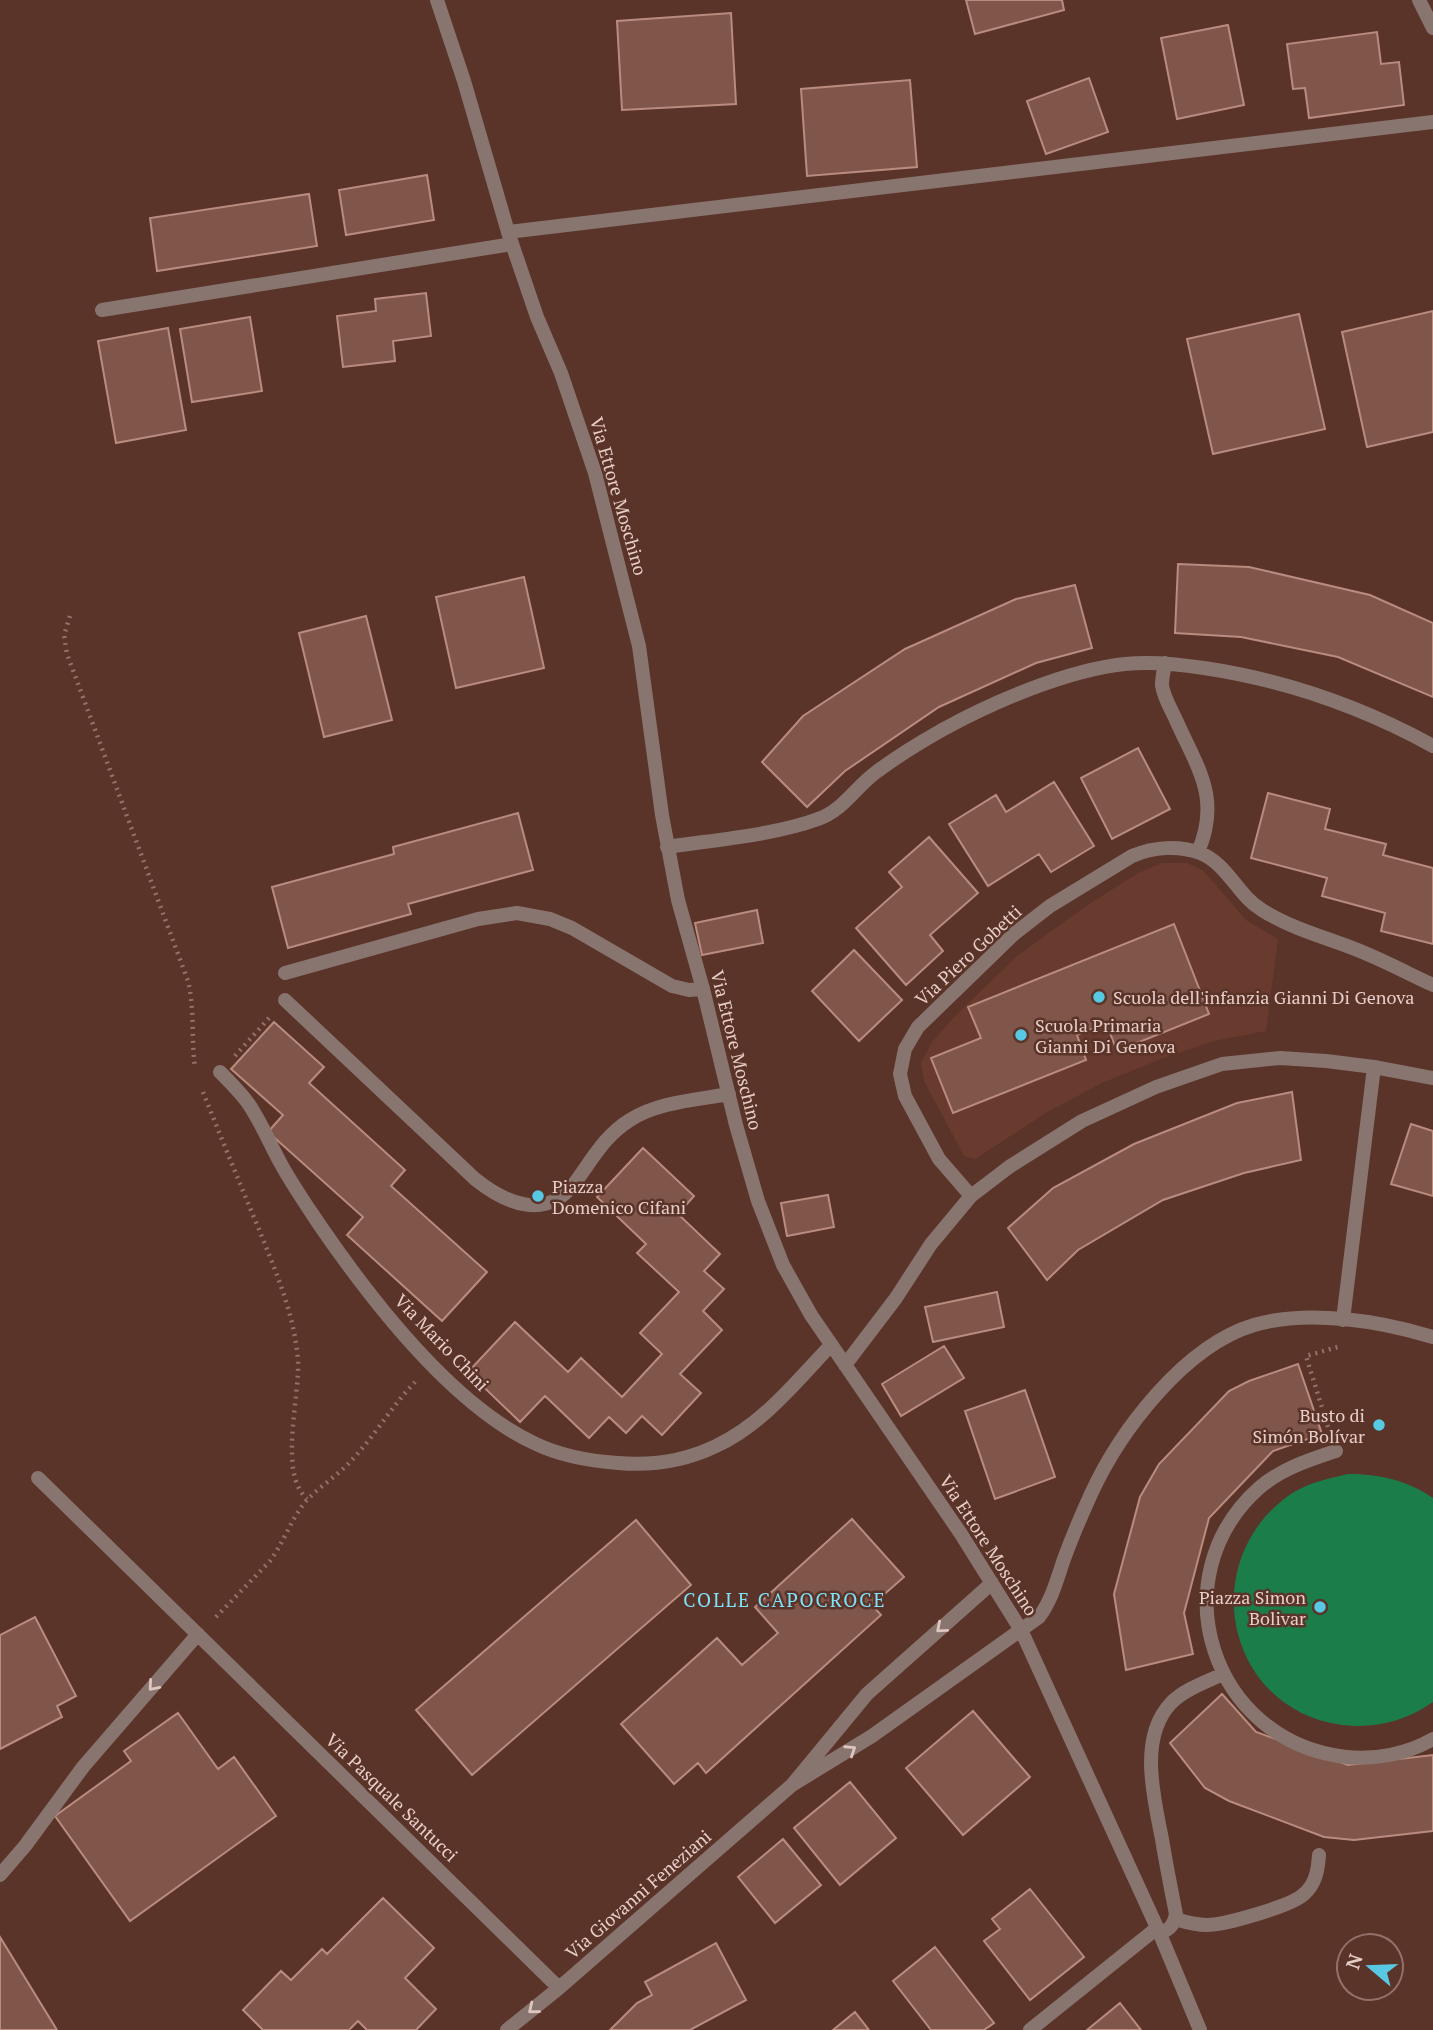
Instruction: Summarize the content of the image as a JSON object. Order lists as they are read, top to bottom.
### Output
{
  "streets": {
    "street": [
      "Via Ettore Moschino",
      "Via Piero Gobetti",
      "Via Mario Chini",
      "Via Pasquale Santucci",
      "Via Giovanni Feneziani"
    ]
  },
  "crossings": [
    ["Via Ettore Moschino", "Via Mario Chini"],
    ["Via Ettore Moschino", "Via Giovanni Feneziani"],
    ["Via Pasquale Santucci", "Via Giovanni Feneziani"]
  ],
  "districts": ["COLLE CAPOCROCE"],
  "places": [
    "Scuola dell'infanzia Gianni Di Genova",
    "Scuola Primaria Gianni Di Genova",
    "Piazza Domenico Cifani",
    "Busto di Simón Bolívar",
    "Piazza Simon Bolivar"
  ],
  "north": "left"
}
